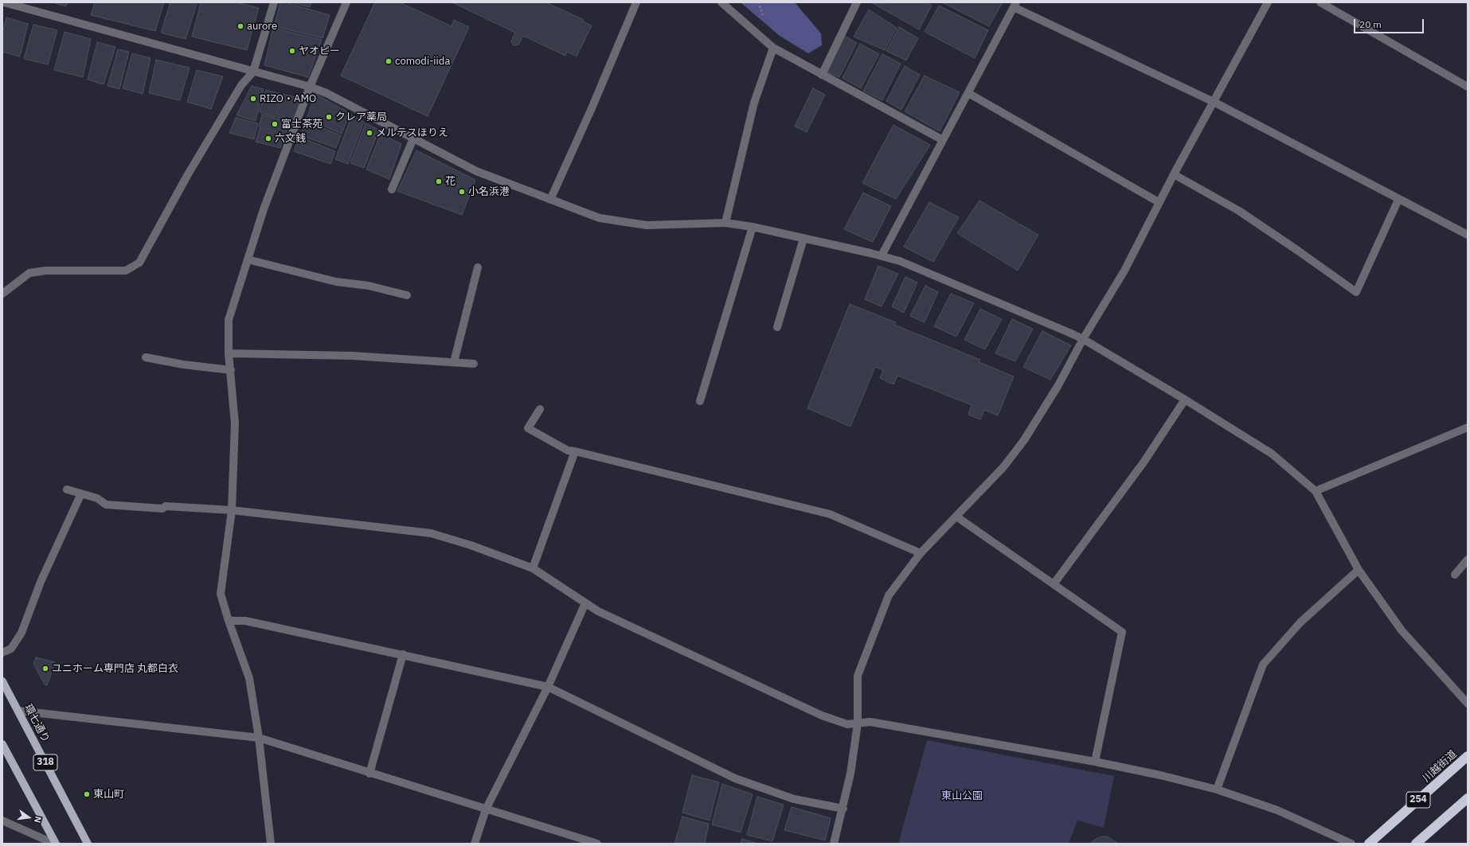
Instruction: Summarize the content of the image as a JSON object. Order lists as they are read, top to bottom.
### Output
{
  "streets": {
    "highway": ["川越街道", "254"],
    "main road": ["環七通り", "318"]
  },
  "parks": ["東山公園"],
  "places": [
    "aurore",
    "ヤオピー",
    "comodi-iida",
    "RIZO・AMO",
    "クレア薬局",
    "富士茶苑",
    "メルテスほりえ",
    "六文銭",
    "花",
    "小名浜港",
    "ユニホーム専門店 丸都白衣",
    "東山町"
  ],
  "scale_bar": "20 m",
  "north": "right"
}
